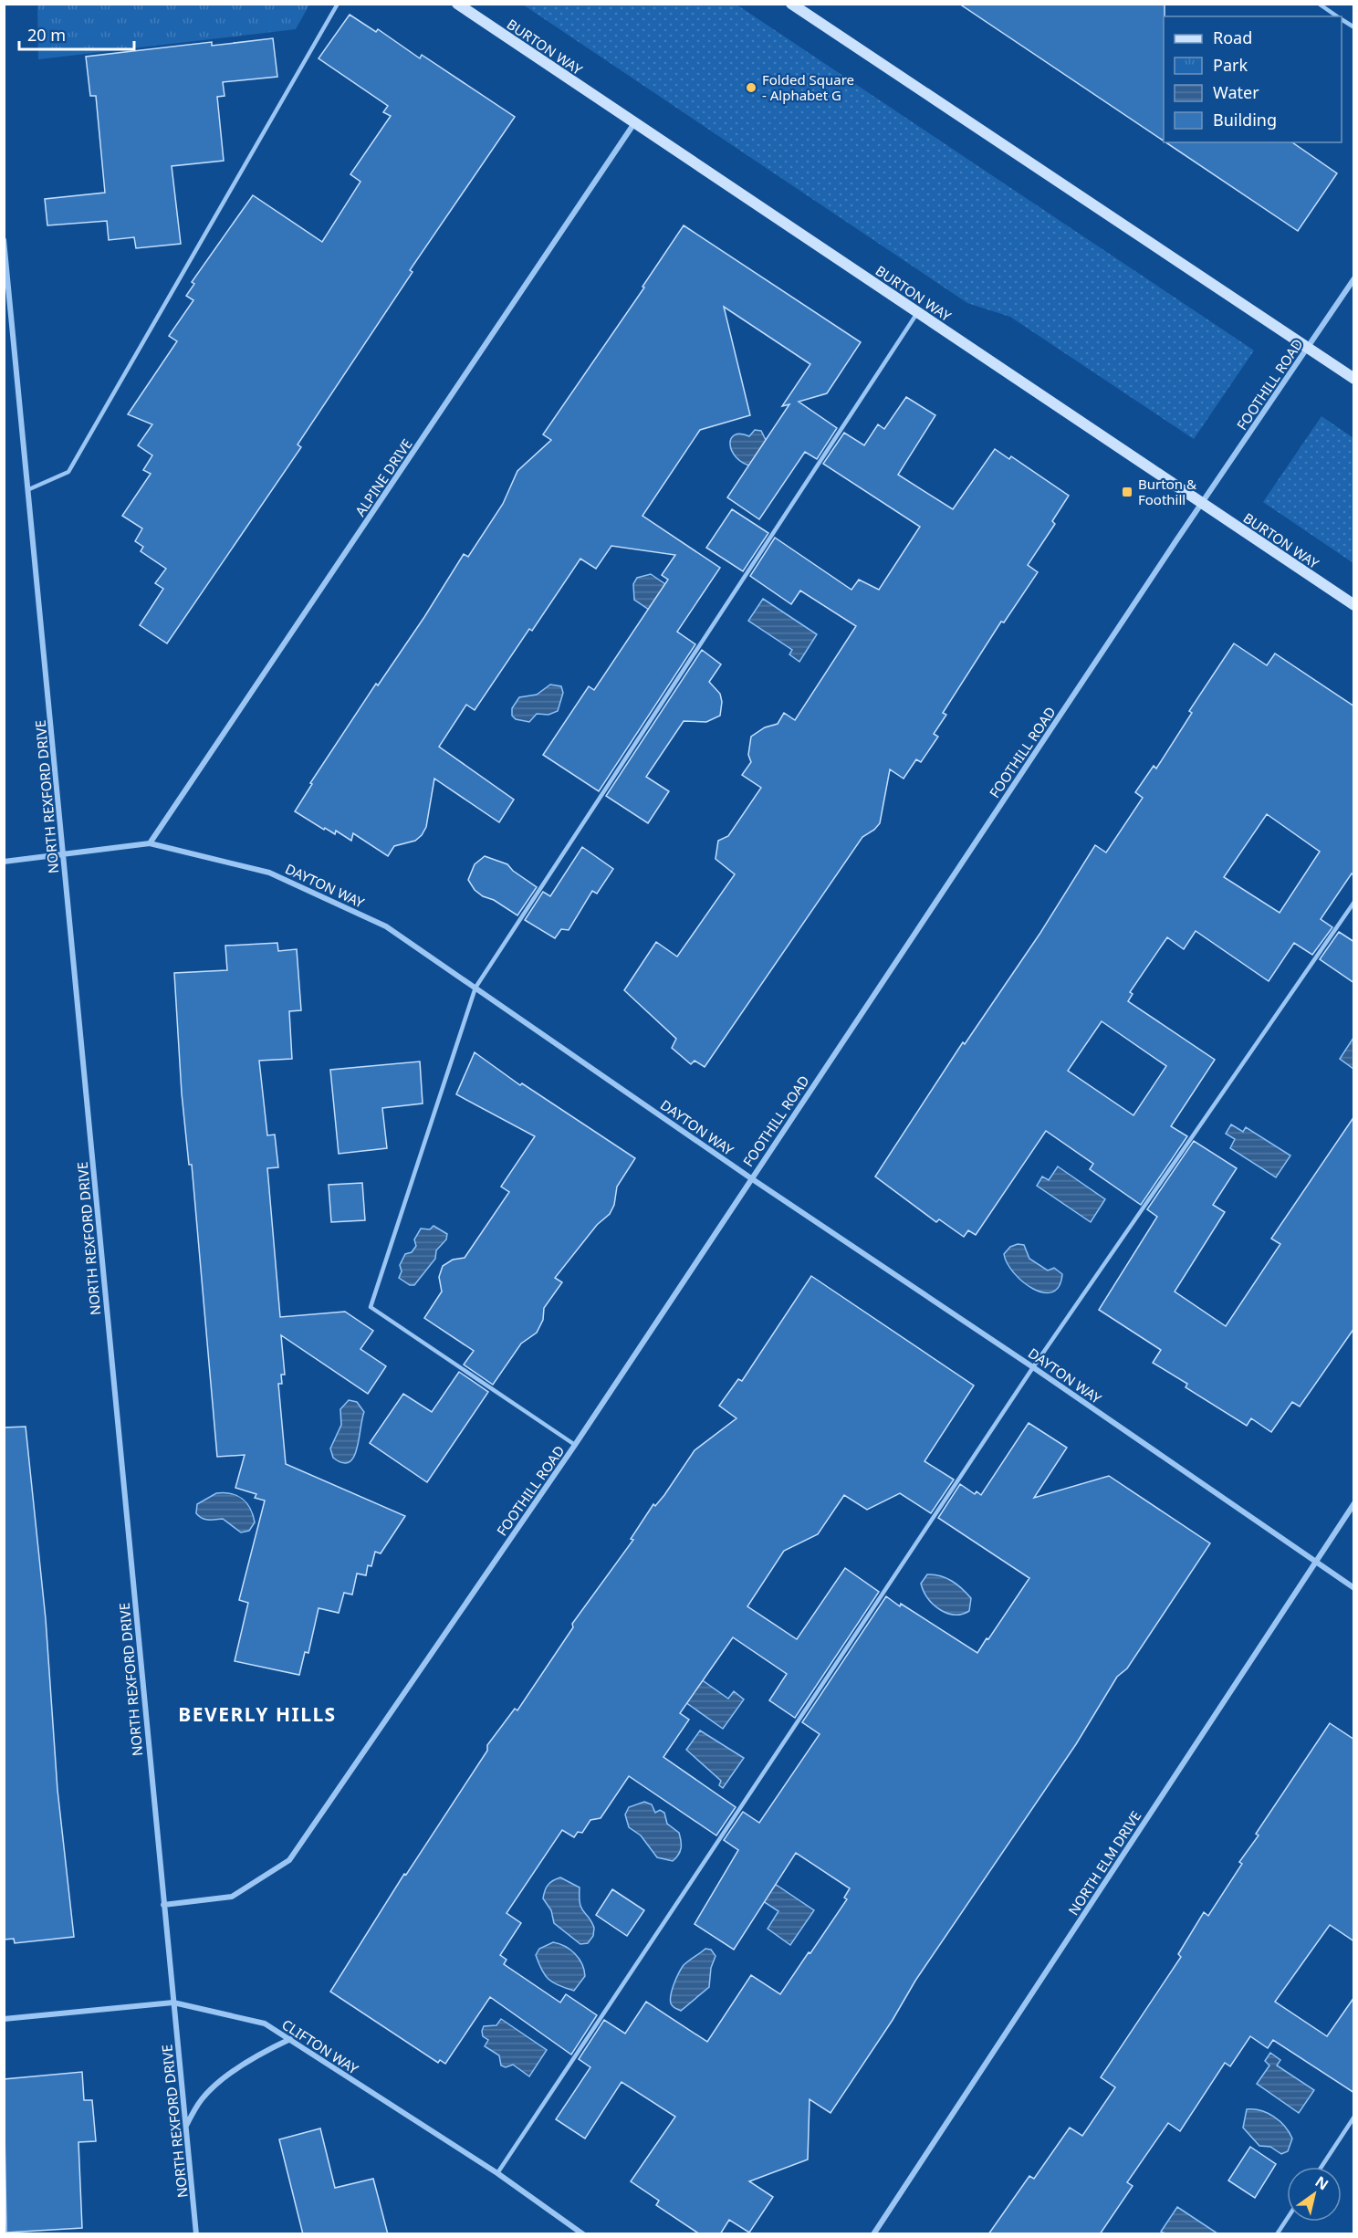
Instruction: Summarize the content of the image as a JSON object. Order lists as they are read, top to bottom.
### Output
{
  "streets": {
    "main road": ["BURTON WAY"],
    "street": [
      "FOOTHILL ROAD",
      "ALPINE DRIVE",
      "NORTH REXFORD DRIVE",
      "DAYTON WAY",
      "NORTH ELM DRIVE",
      "CLIFTON WAY"
    ]
  },
  "crossings": [
    ["BURTON WAY", "FOOTHILL ROAD"],
    ["BURTON WAY", "ALPINE DRIVE"],
    ["FOOTHILL ROAD", "NORTH REXFORD DRIVE"],
    ["FOOTHILL ROAD", "DAYTON WAY"],
    ["ALPINE DRIVE", "DAYTON WAY"],
    ["NORTH REXFORD DRIVE", "DAYTON WAY"],
    ["NORTH REXFORD DRIVE", "CLIFTON WAY"],
    ["DAYTON WAY", "NORTH ELM DRIVE"]
  ],
  "districts": ["BEVERLY HILLS"],
  "places": {
    "other": ["Folded Square - Alphabet G"],
    "transit": ["Burton & Foothill"]
  },
  "legend": [
    "Road",
    "Park",
    "Water",
    "Building"
  ],
  "scale_bar": "20 m",
  "north": "top right"
}
